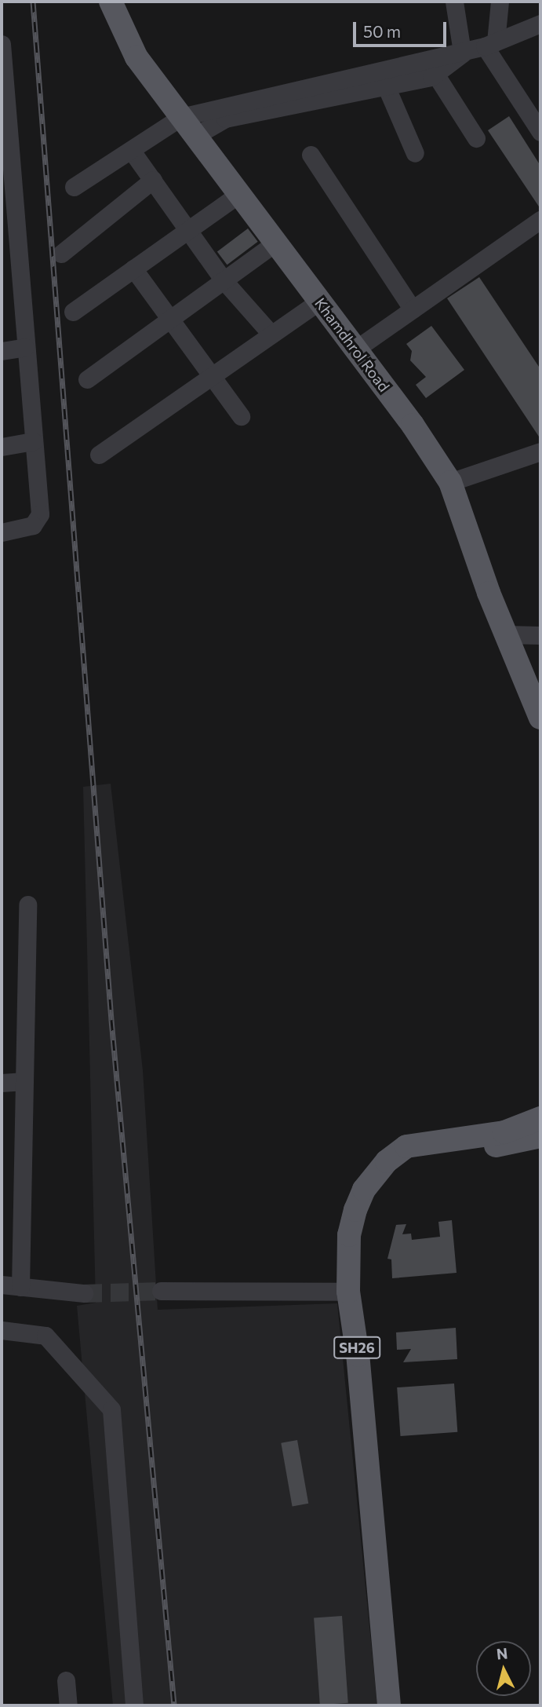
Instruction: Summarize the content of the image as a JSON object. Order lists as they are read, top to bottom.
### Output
{
  "streets": {
    "main road": ["Khamdhrol Road", "SH26"]
  },
  "scale_bar": "50 m",
  "north": "top"
}
